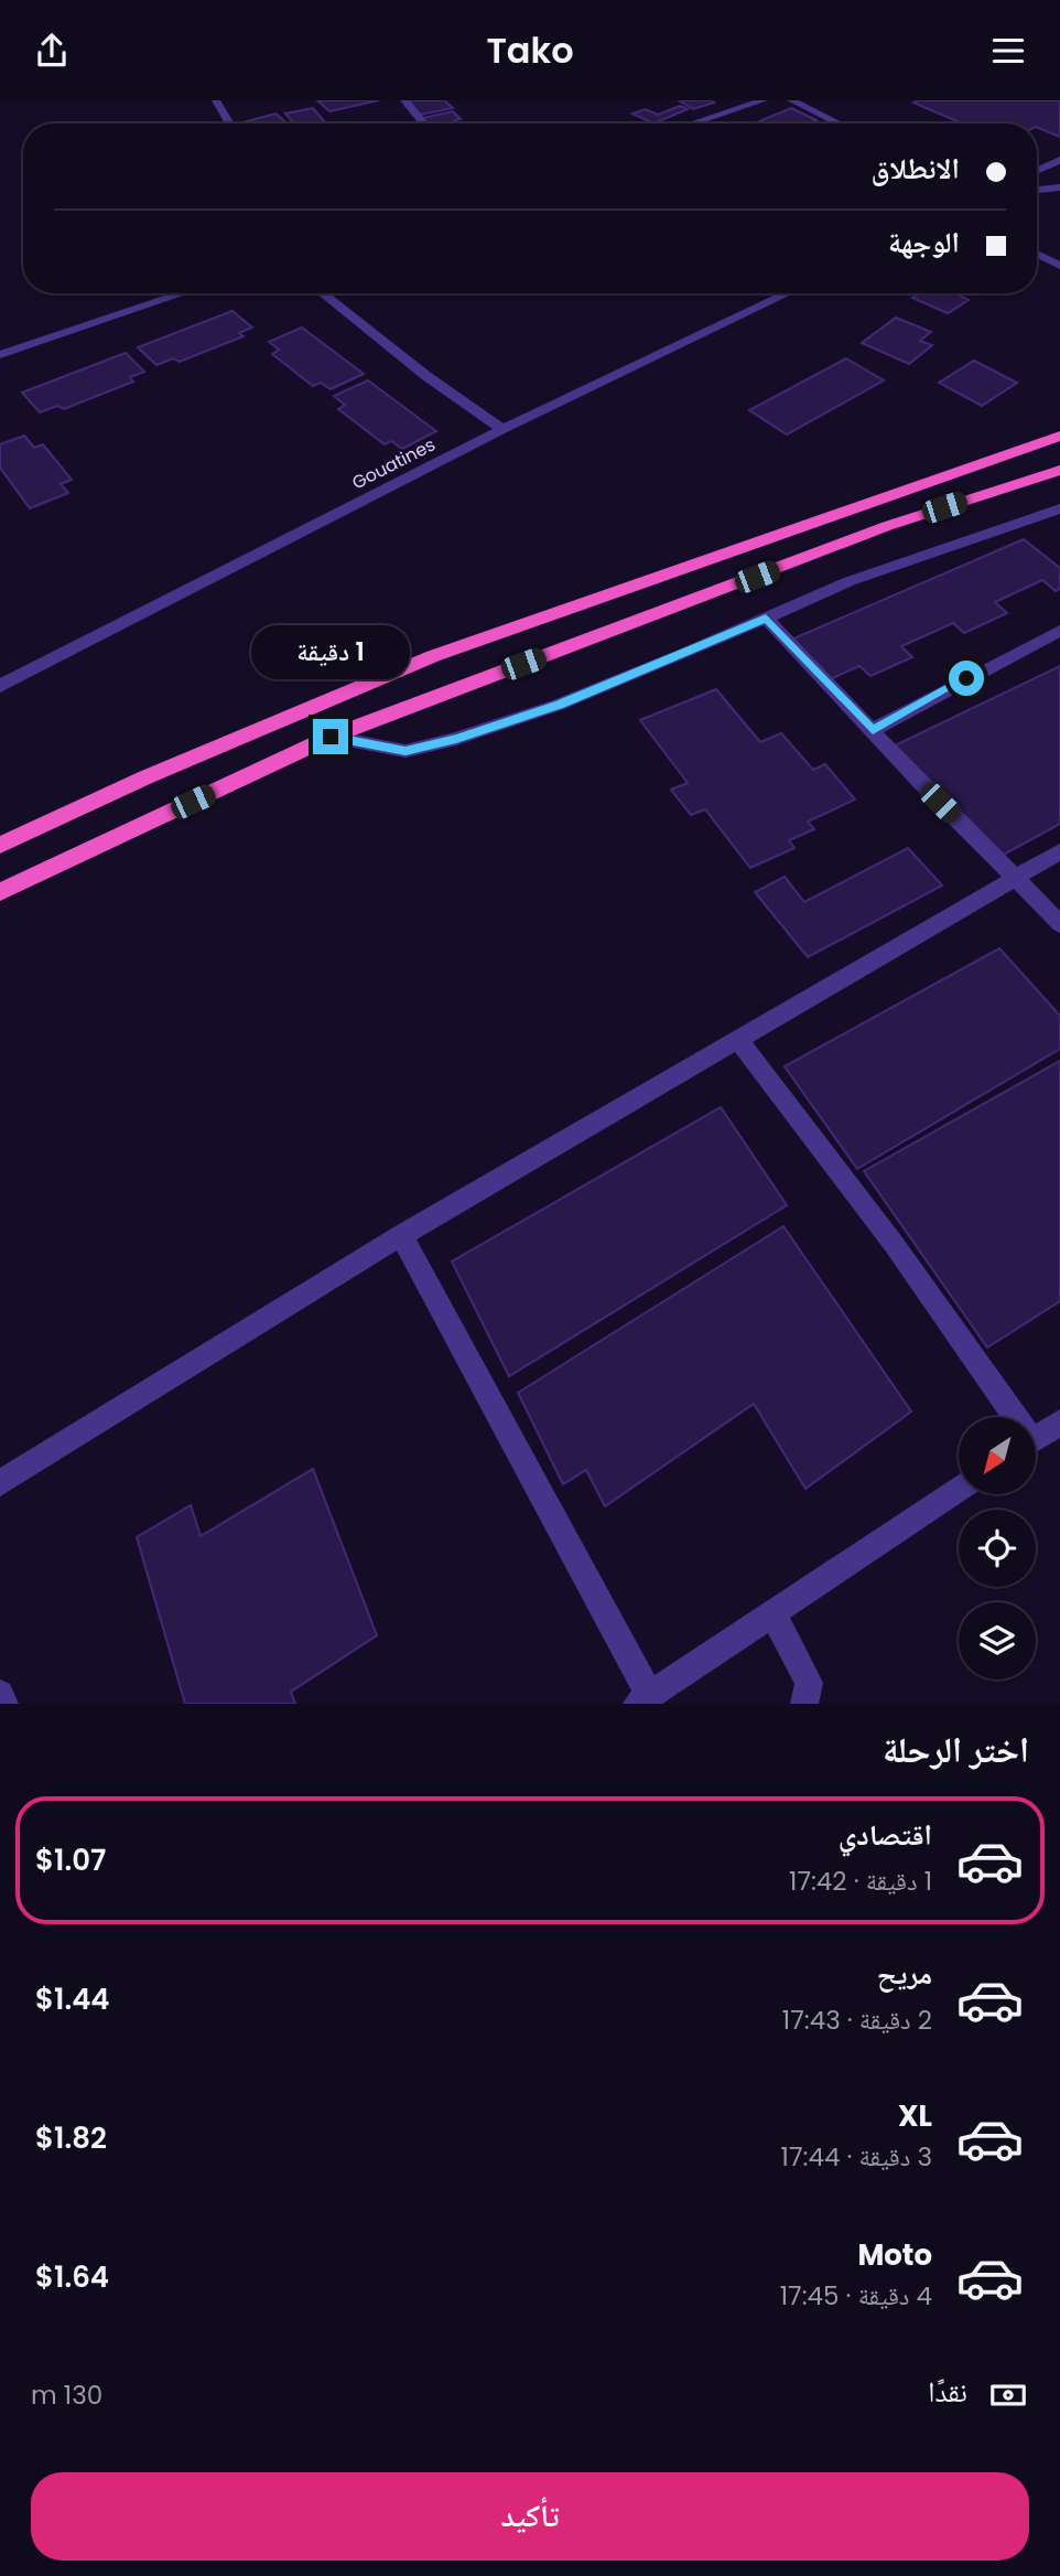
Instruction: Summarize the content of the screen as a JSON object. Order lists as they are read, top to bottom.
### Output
{
  "streets": {
    "street": ["Gouatines"]
  },
  "north": "bottom left",
  "page": {
    "header": "Tako",
    "banner": ["الانطلاق", "الوجهة"],
    "bubble": "1 دقيقة",
    "heading": "اختر الرحلة",
    "list": [
      {
        "name": "اقتصادي",
        "note": "1 دقيقة · 17:42",
        "value": "$1.07"
      },
      {
        "name": "مريح",
        "note": "2 دقيقة · 17:43",
        "value": "$1.44"
      },
      {
        "name": "XL",
        "note": "3 دقيقة · 17:44",
        "value": "$1.82"
      },
      {
        "name": "Moto",
        "note": "4 دقيقة · 17:45",
        "value": "$1.64"
      }
    ],
    "pay": ["نقدًا", "130 m"],
    "buttons": "تأكيد"
  }
}
